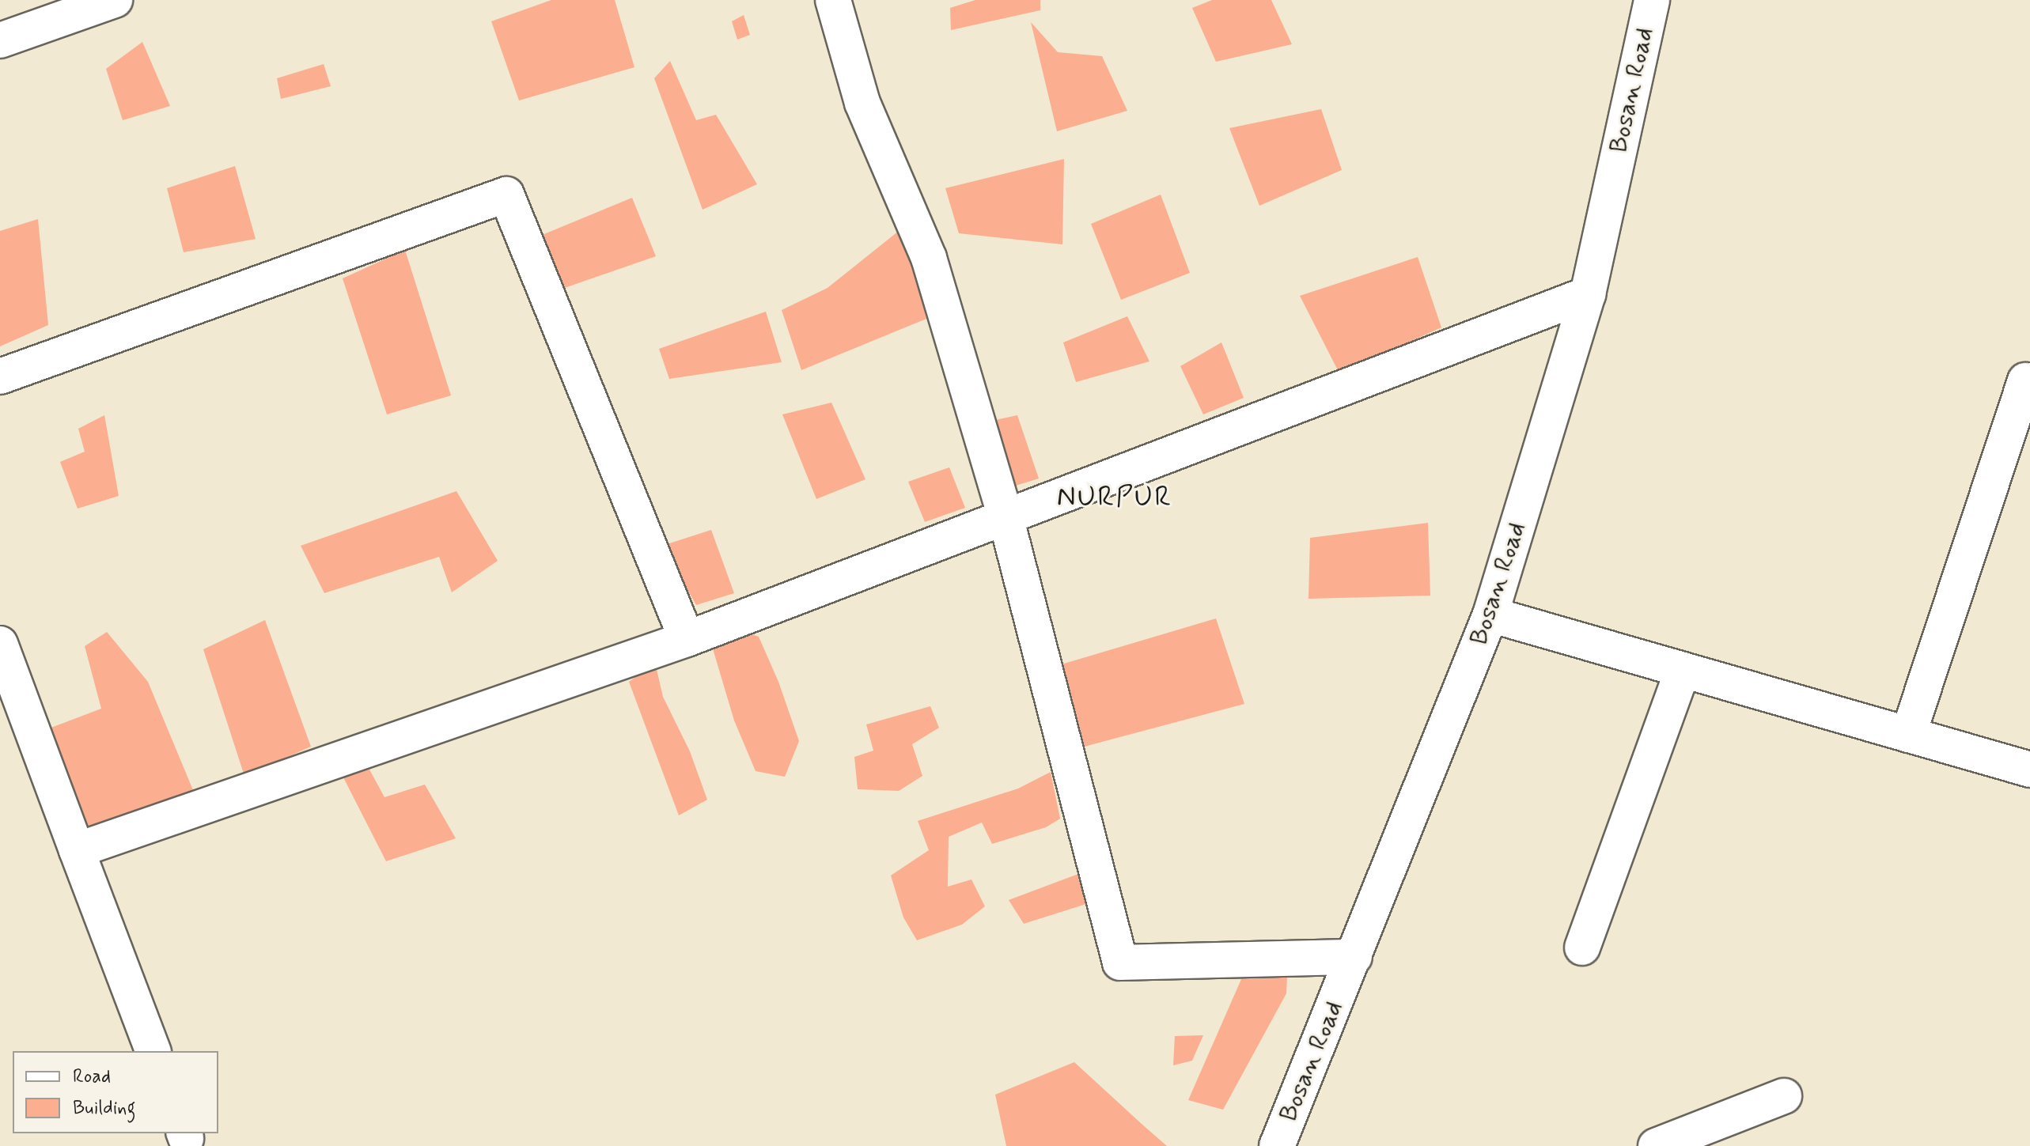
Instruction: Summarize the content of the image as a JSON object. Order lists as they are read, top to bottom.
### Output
{
  "streets": {
    "street": ["Bosan Road"]
  },
  "districts": ["NURPUR"],
  "legend": ["Road", "Building"]
}
